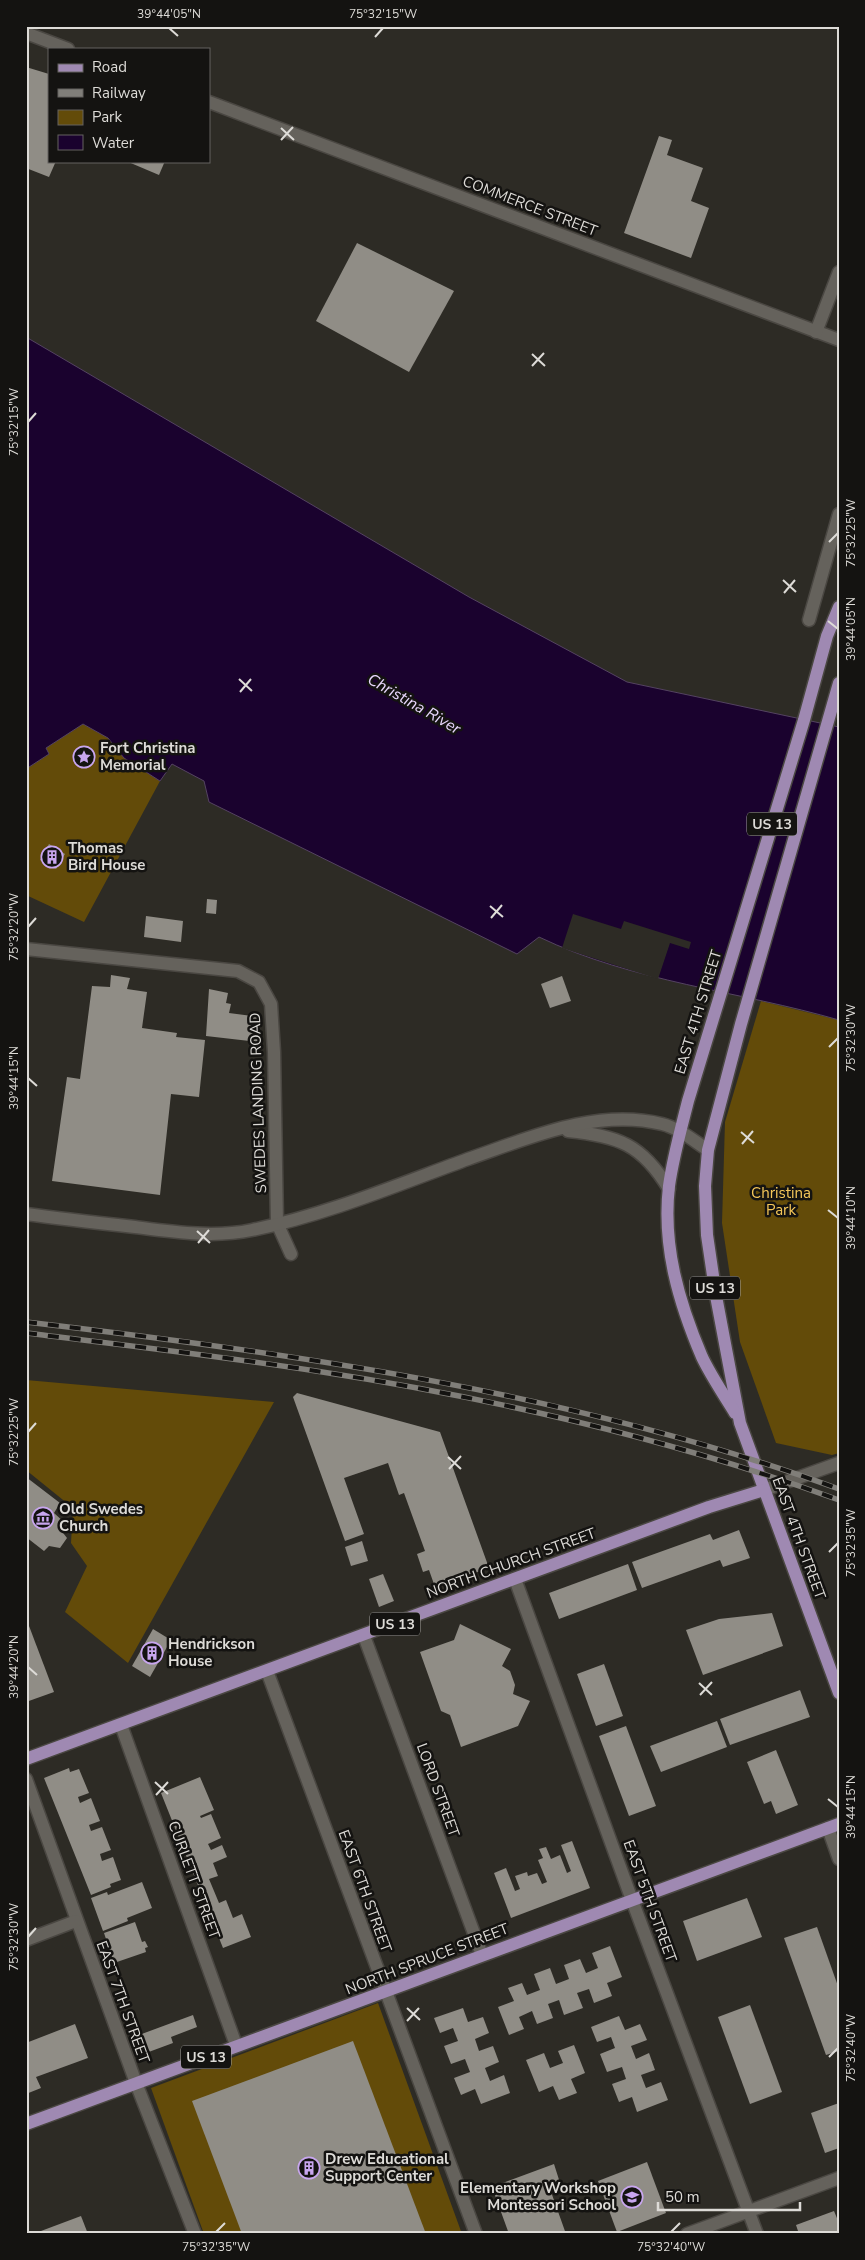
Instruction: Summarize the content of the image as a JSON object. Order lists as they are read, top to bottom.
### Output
{
  "streets": {
    "main road": [
      "US 13",
      "EAST 4TH STREET",
      "NORTH CHURCH STREET",
      "NORTH SPRUCE STREET"
    ],
    "street": [
      "COMMERCE STREET",
      "SWEDES LANDING ROAD",
      "LORD STREET",
      "CURLETT STREET",
      "EAST 6TH STREET",
      "EAST 5TH STREET",
      "EAST 7TH STREET"
    ]
  },
  "crossings": [
    ["EAST 4TH STREET", "NORTH CHURCH STREET"],
    ["NORTH CHURCH STREET", "LORD STREET"],
    ["NORTH CHURCH STREET", "CURLETT STREET"],
    ["NORTH CHURCH STREET", "EAST 6TH STREET"],
    ["NORTH CHURCH STREET", "EAST 5TH STREET"],
    ["LORD STREET", "NORTH SPRUCE STREET"],
    ["CURLETT STREET", "NORTH SPRUCE STREET"],
    ["EAST 6TH STREET", "NORTH SPRUCE STREET"],
    ["EAST 5TH STREET", "NORTH SPRUCE STREET"],
    ["NORTH SPRUCE STREET", "EAST 7TH STREET"]
  ],
  "water": ["Christina River"],
  "parks": ["Christina Park"],
  "places": {
    "place": ["Fort Christina Memorial"],
    "building": ["Thomas Bird House", "Hendrickson House", "Drew Educational Support Center"],
    "museum": ["Old Swedes Church"],
    "school or university": ["Elementary Workshop Montessori School"]
  },
  "legend": [
    "Road",
    "Railway",
    "Park",
    "Water"
  ],
  "scale_bar": "50 m",
  "coordinates": [
    "39°44'05\"N",
    "75°32'15\"W",
    "75°32'25\"W",
    "75°32'20\"W",
    "75°32'30\"W",
    "39°44'15\"N",
    "39°44'10\"N",
    "75°32'35\"W",
    "39°44'20\"N",
    "75°32'40\"W"
  ]
}
